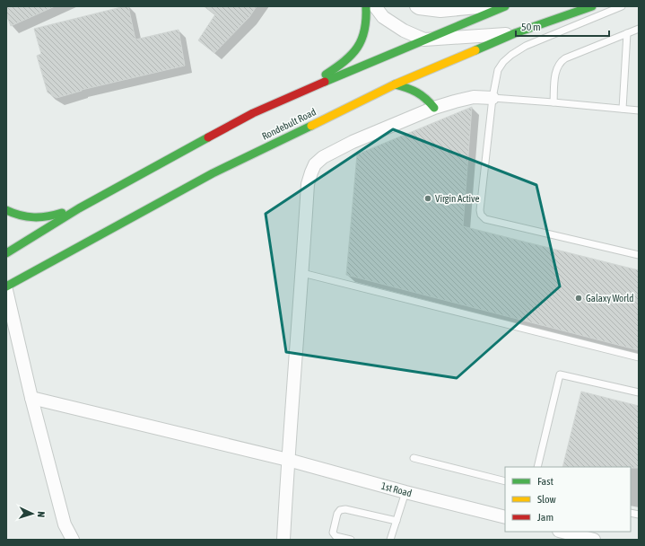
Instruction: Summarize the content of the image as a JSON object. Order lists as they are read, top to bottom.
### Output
{
  "streets": {
    "main road": ["Rondebult Road"],
    "street": ["1st Road"]
  },
  "places": ["Virgin Active", "Galaxy World"],
  "legend": ["Fast", "Slow", "Jam"],
  "scale_bar": "50 m",
  "north": "right"
}
